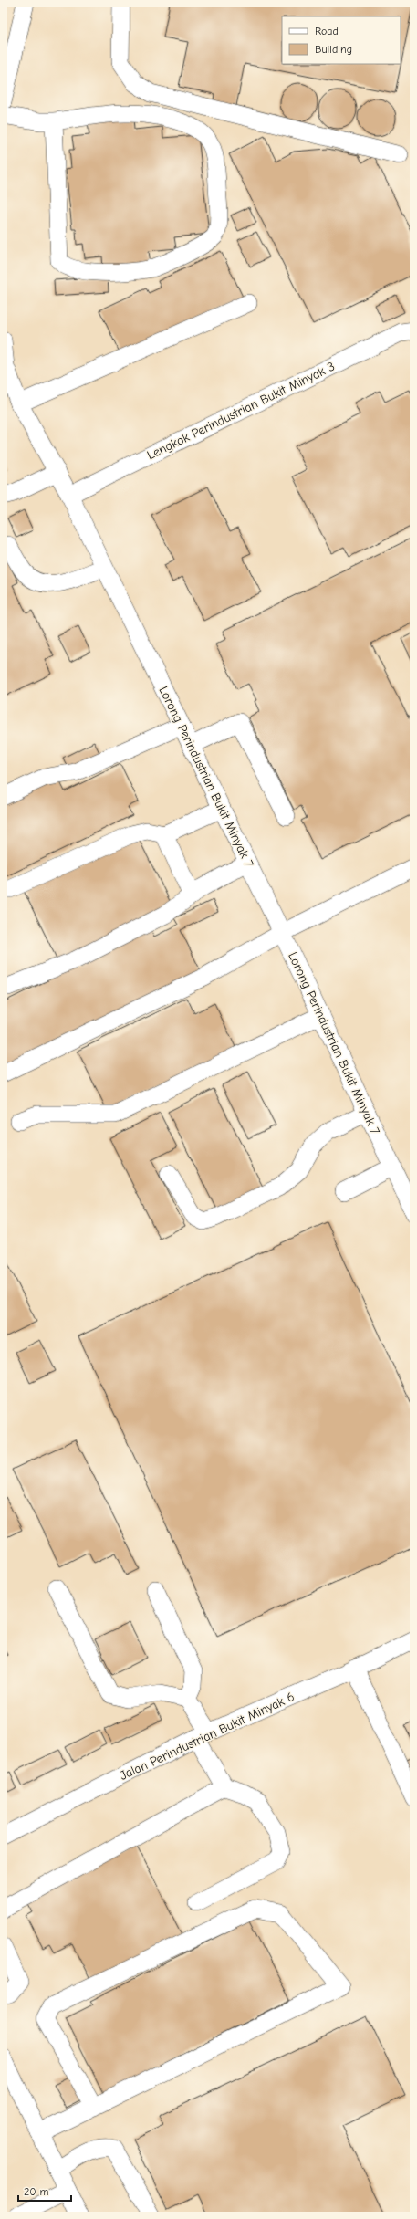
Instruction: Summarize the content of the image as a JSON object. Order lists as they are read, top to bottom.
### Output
{
  "streets": {
    "street": ["Lengkok Perindustrian Bukit Minyak 3", "Lorong Perindustrian Bukit Minyak 7", "Jalan Perindustrian Bukit Minyak 6"]
  },
  "crossings": [
    ["Lengkok Perindustrian Bukit Minyak 3", "Lorong Perindustrian Bukit Minyak 7"]
  ],
  "legend": ["Road", "Building"],
  "scale_bar": "20 m"
}
